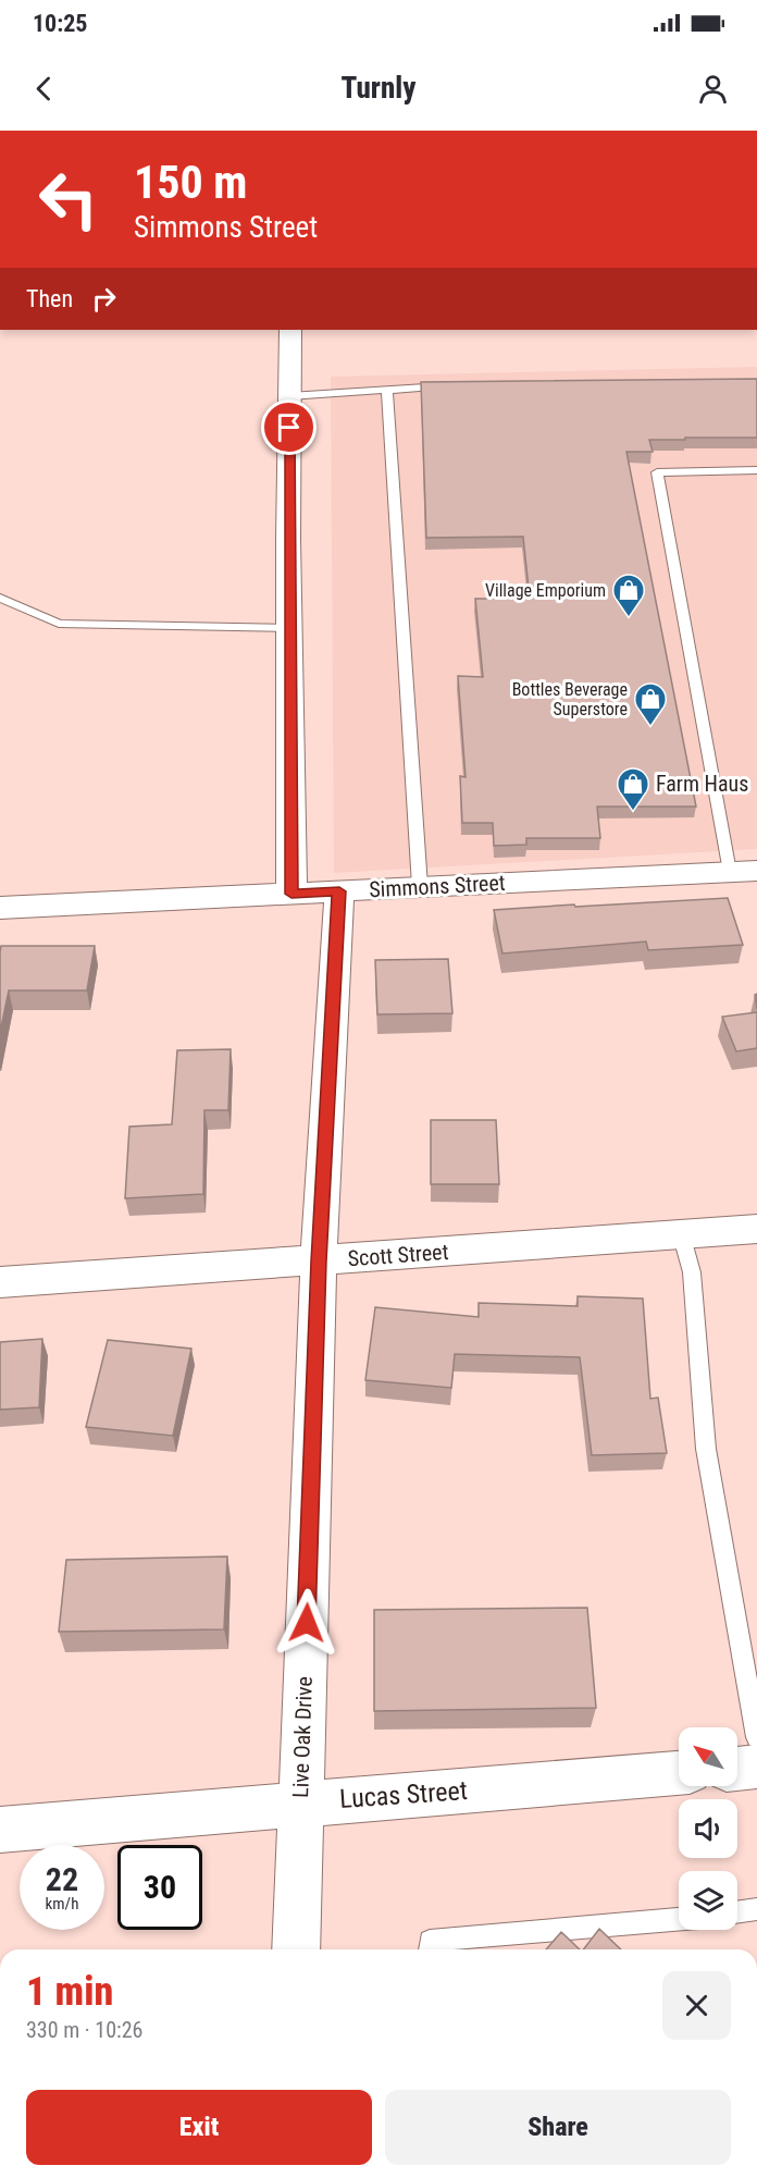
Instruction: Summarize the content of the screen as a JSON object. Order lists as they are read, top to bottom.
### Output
{
  "streets": {
    "street": [
      "Simmons Street",
      "Scott Street",
      "Live Oak Drive",
      "Lucas Street"
    ]
  },
  "crossings": [
    ["Simmons Street", "Live Oak Drive"],
    ["Scott Street", "Live Oak Drive"],
    ["Live Oak Drive", "Lucas Street"]
  ],
  "places": {
    "shop": ["Village Emporium", "Bottles Beverage Superstore", "Farm Haus"]
  },
  "north": "top left",
  "page": {
    "status": "10:25",
    "header": "Turnly",
    "turn": ["150 m", "Simmons Street"],
    "then": "Then",
    "speed": "22 km/h",
    "limit": "30",
    "heading": ["1 min", "330 m · 10:26"],
    "buttons": ["Exit", "Share"]
  }
}
